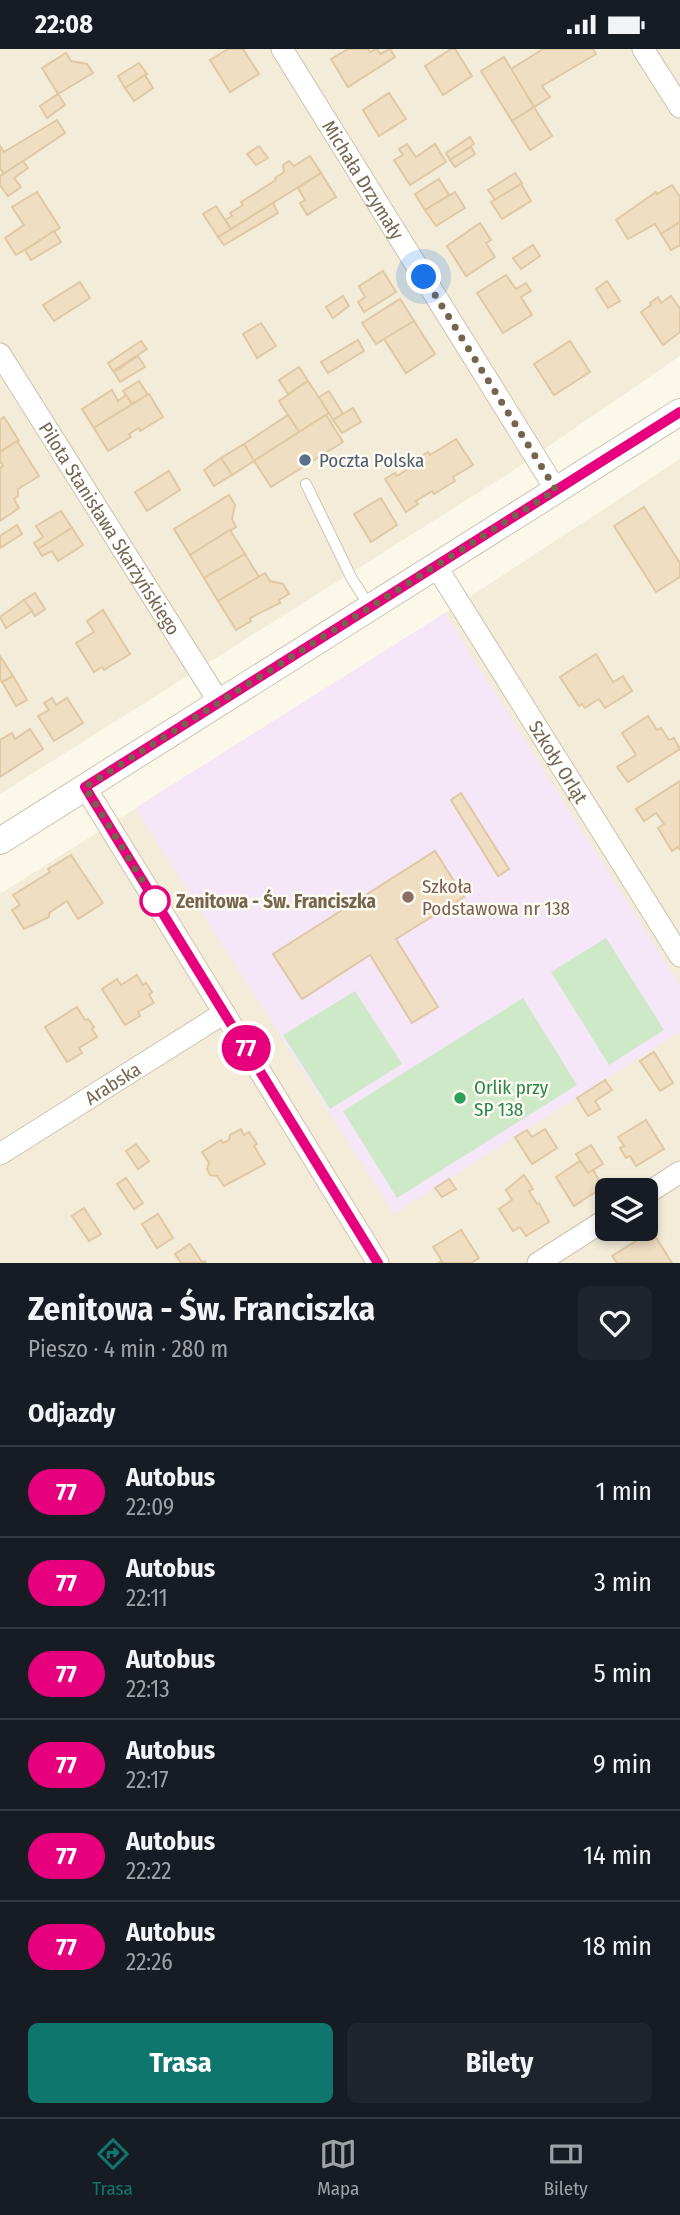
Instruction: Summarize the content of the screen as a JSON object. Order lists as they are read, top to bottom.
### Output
{
  "streets": {
    "street": [
      "Michała Drzymały",
      "Pilota Stanisława Skarżyńskiego",
      "Szkoły Orląt",
      "Arabska"
    ]
  },
  "places": [
    "Poczta Polska",
    "Szkoła Podstawowa nr 138",
    "Zenitowa - Św. Franciszka",
    "Orlik przy SP 138"
  ],
  "lines": ["bus line 77"],
  "page": {
    "status": "22:08",
    "on_map": "77",
    "heading": [
      ["Zenitowa - Św. Franciszka", "Pieszo · 4 min · 280 m"],
      "Odjazdy"
    ],
    "list": [
      {
        "mark": "77",
        "name": "Autobus",
        "note": "22:09",
        "value": "1 min"
      },
      {
        "mark": "77",
        "name": "Autobus",
        "note": "22:11",
        "value": "3 min"
      },
      {
        "mark": "77",
        "name": "Autobus",
        "note": "22:13",
        "value": "5 min"
      },
      {
        "mark": "77",
        "name": "Autobus",
        "note": "22:17",
        "value": "9 min"
      },
      {
        "mark": "77",
        "name": "Autobus",
        "note": "22:22",
        "value": "14 min"
      },
      {
        "mark": "77",
        "name": "Autobus",
        "note": "22:26",
        "value": "18 min"
      }
    ],
    "buttons": ["Trasa", "Bilety"],
    "tabs": ["Trasa", "Mapa", "Bilety"]
  }
}
